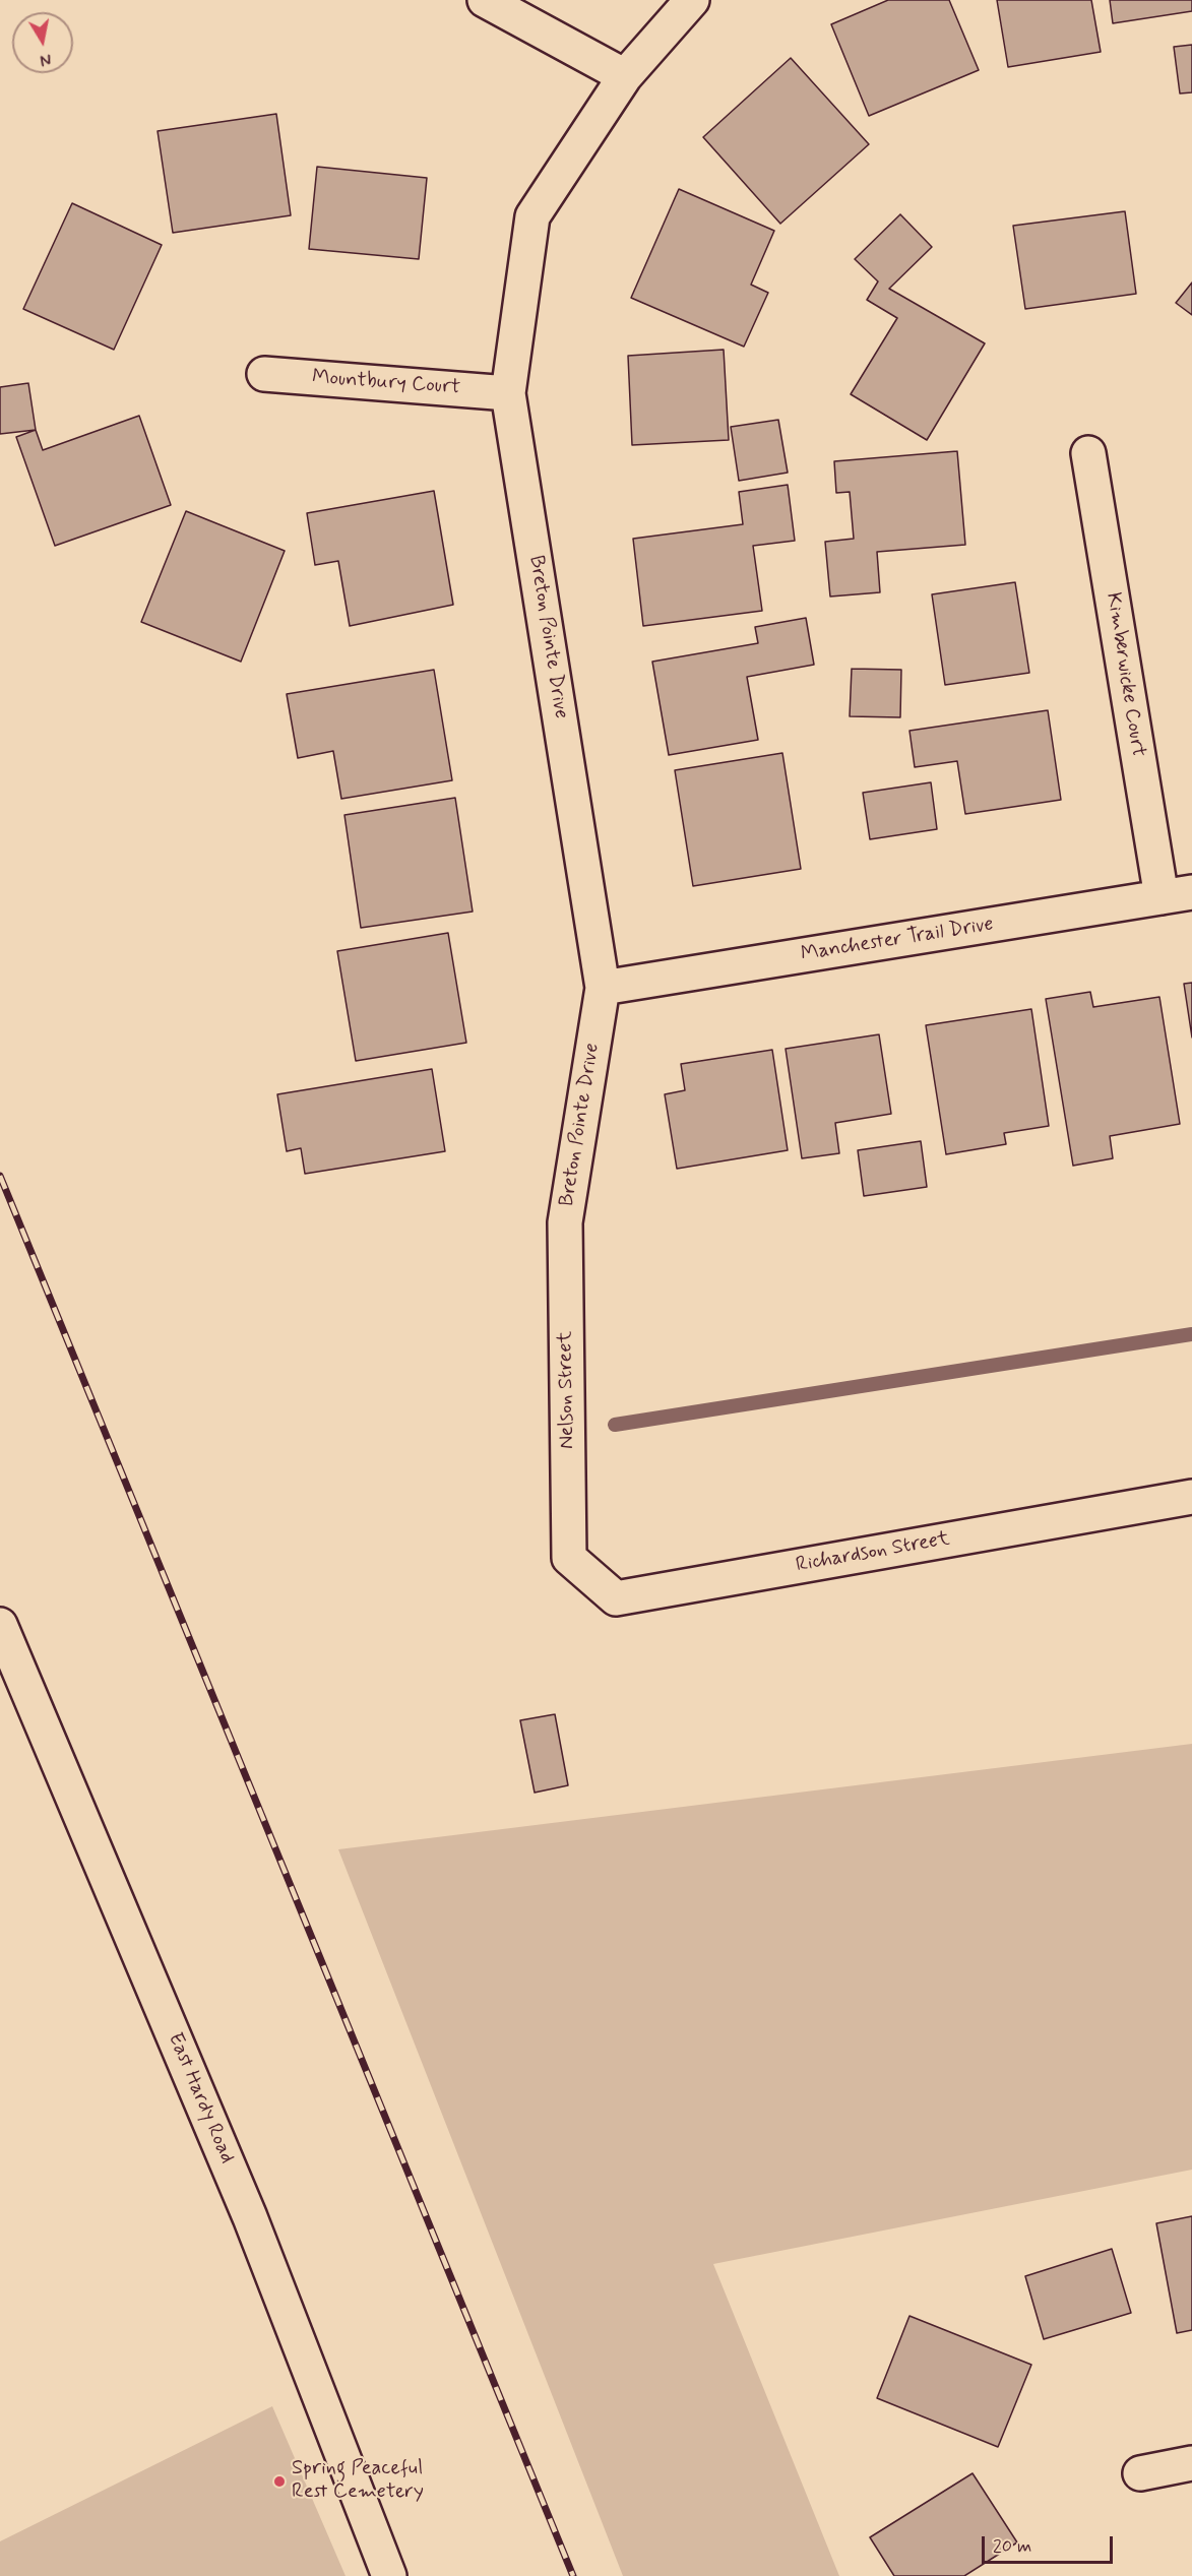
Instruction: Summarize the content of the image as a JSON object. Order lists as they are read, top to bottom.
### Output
{
  "streets": {
    "street": [
      "Mountbury Court",
      "Breton Pointe Drive",
      "Kimberwicke Court",
      "Manchester Trail Drive",
      "Nelson Street",
      "Richardson Street",
      "East Hardy Road"
    ]
  },
  "crossings": [
    ["Mountbury Court", "Breton Pointe Drive"],
    ["Breton Pointe Drive", "Manchester Trail Drive"],
    ["Breton Pointe Drive", "Nelson Street"],
    ["Kimberwicke Court", "Manchester Trail Drive"],
    ["Nelson Street", "Richardson Street"]
  ],
  "places": ["Spring Peaceful Rest Cemetery"],
  "scale_bar": "20 m",
  "north": "bottom"
}
